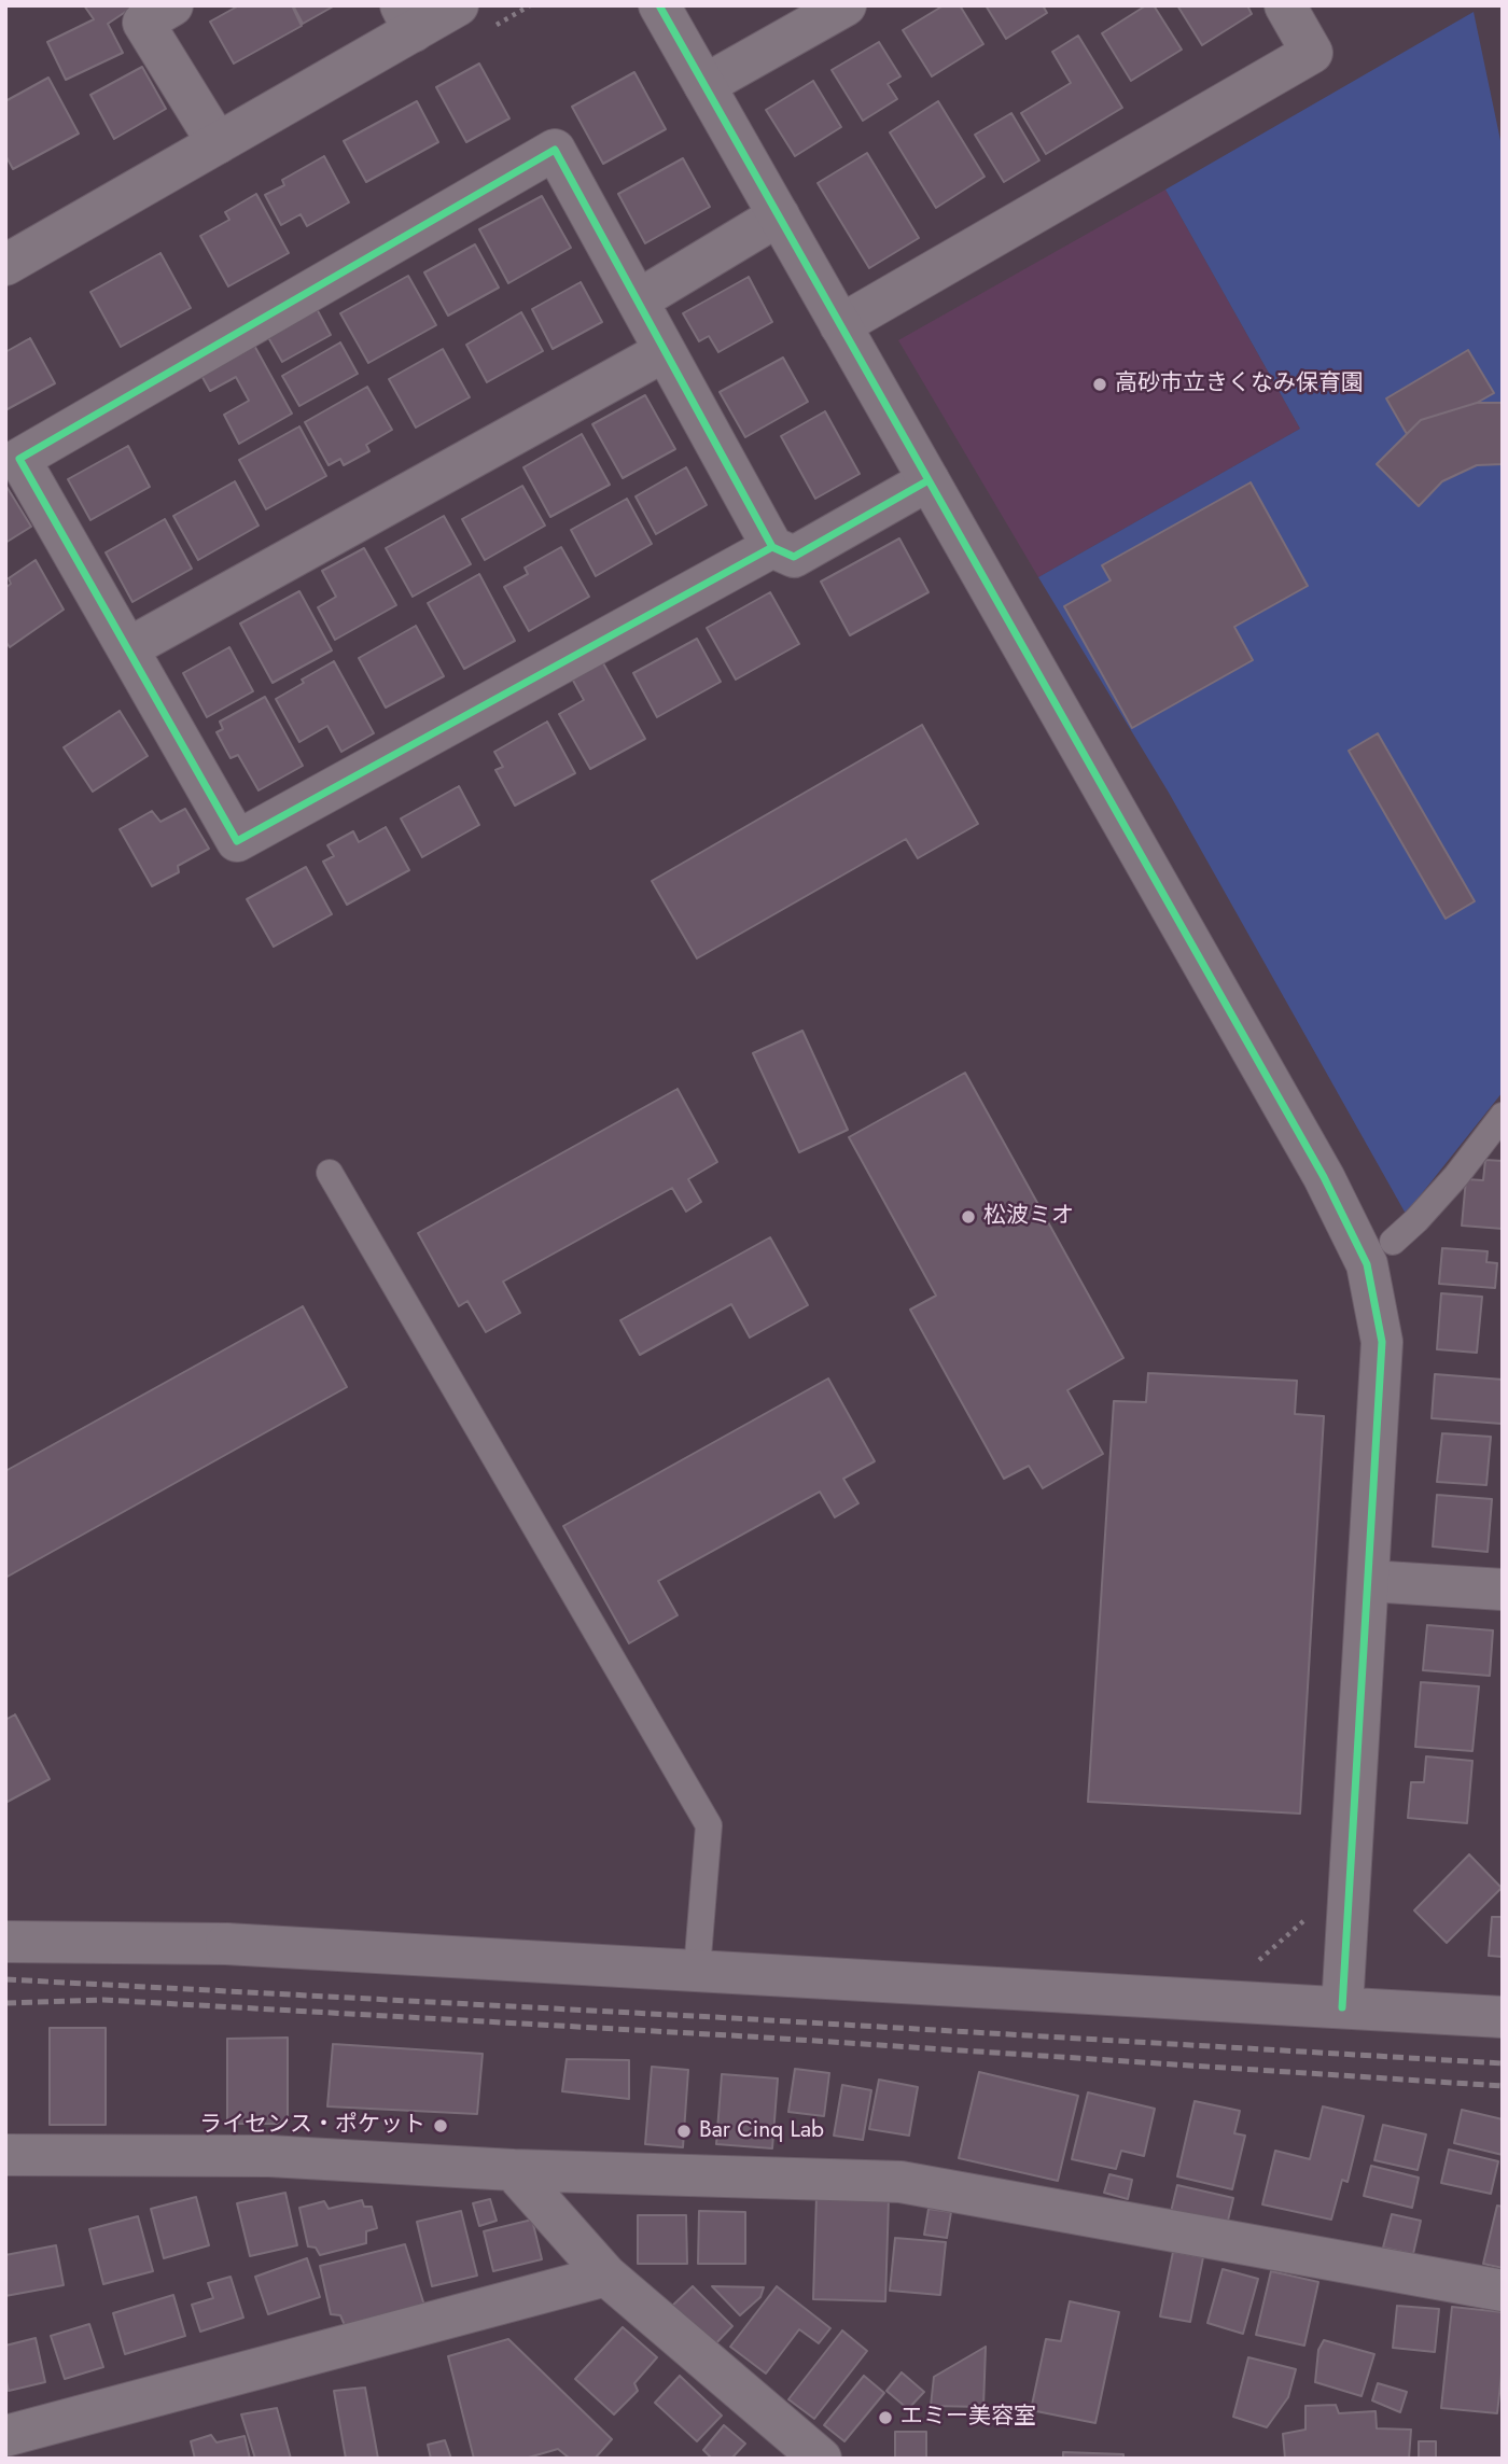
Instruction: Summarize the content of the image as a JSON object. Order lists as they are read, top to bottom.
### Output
{
  "places": [
    "高砂市立きくなみ保育園",
    "松波ミオ",
    "ライセンス・ポケット",
    "Bar Cinq Lab",
    "エミー美容室"
  ]
}
